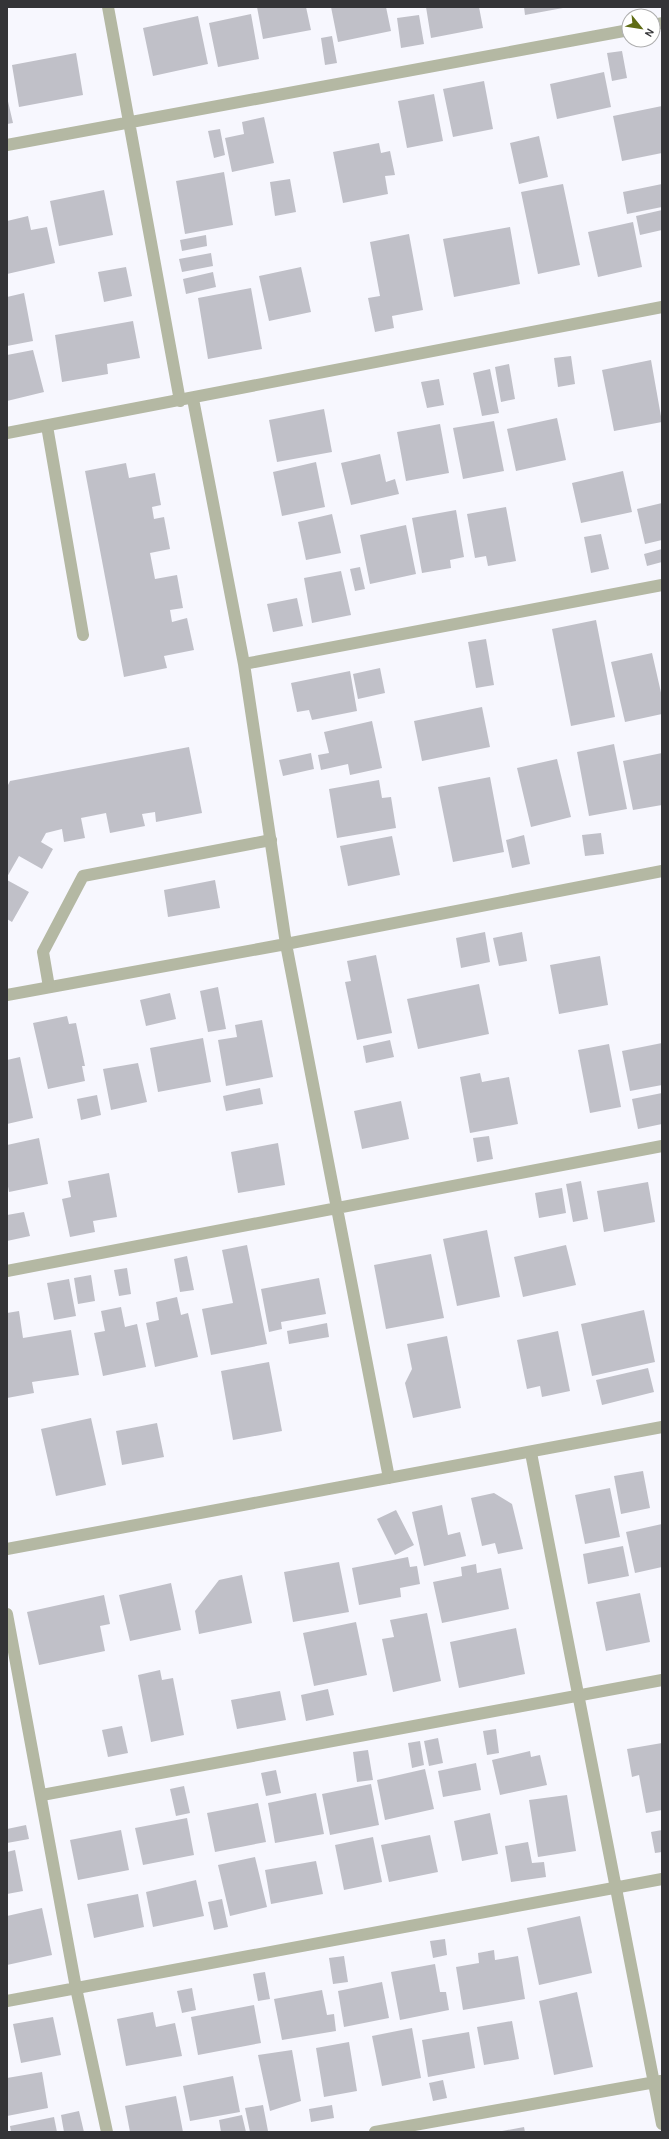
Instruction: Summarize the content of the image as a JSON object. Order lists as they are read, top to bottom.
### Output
{
  "north": "bottom right"
}
